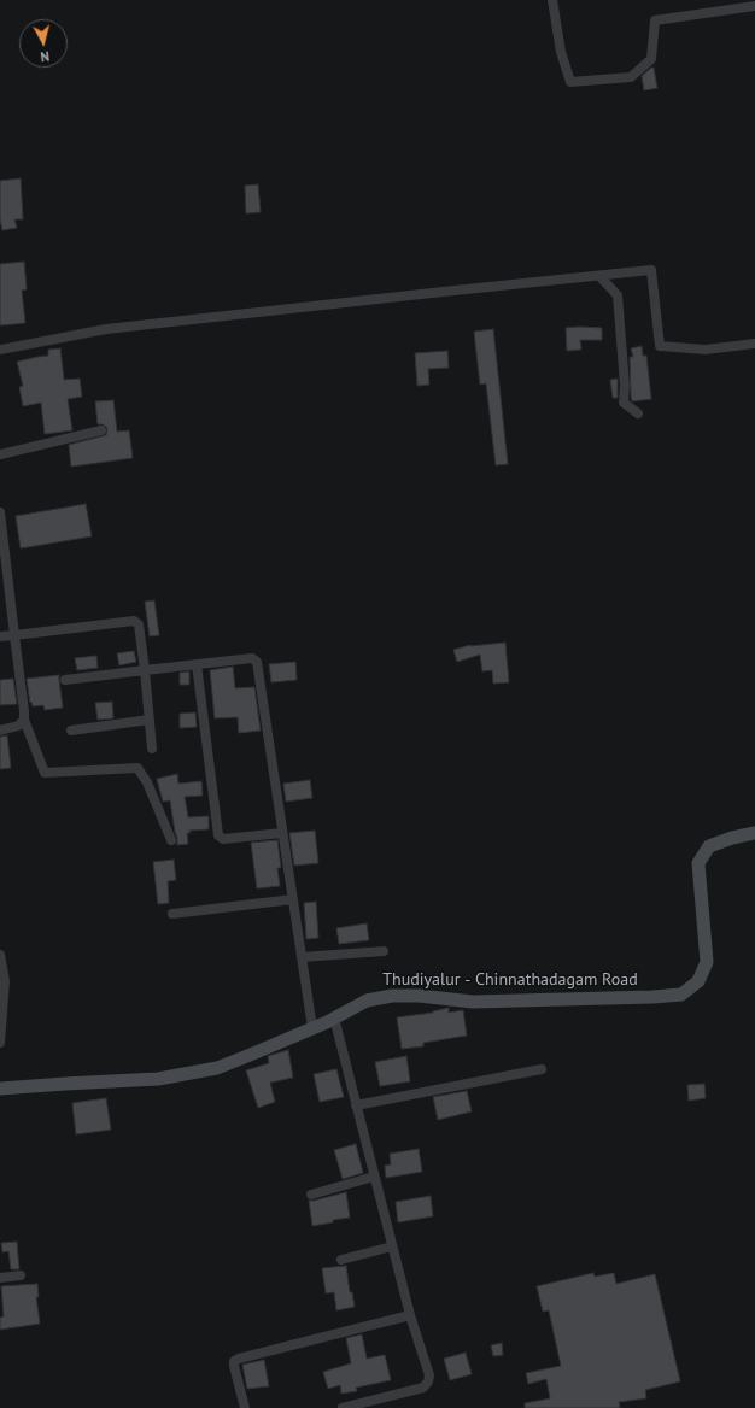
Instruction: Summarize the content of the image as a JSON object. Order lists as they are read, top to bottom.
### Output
{
  "streets": {
    "main road": ["Thudiyalur - Chinnathadagam Road"]
  },
  "north": "bottom"
}
